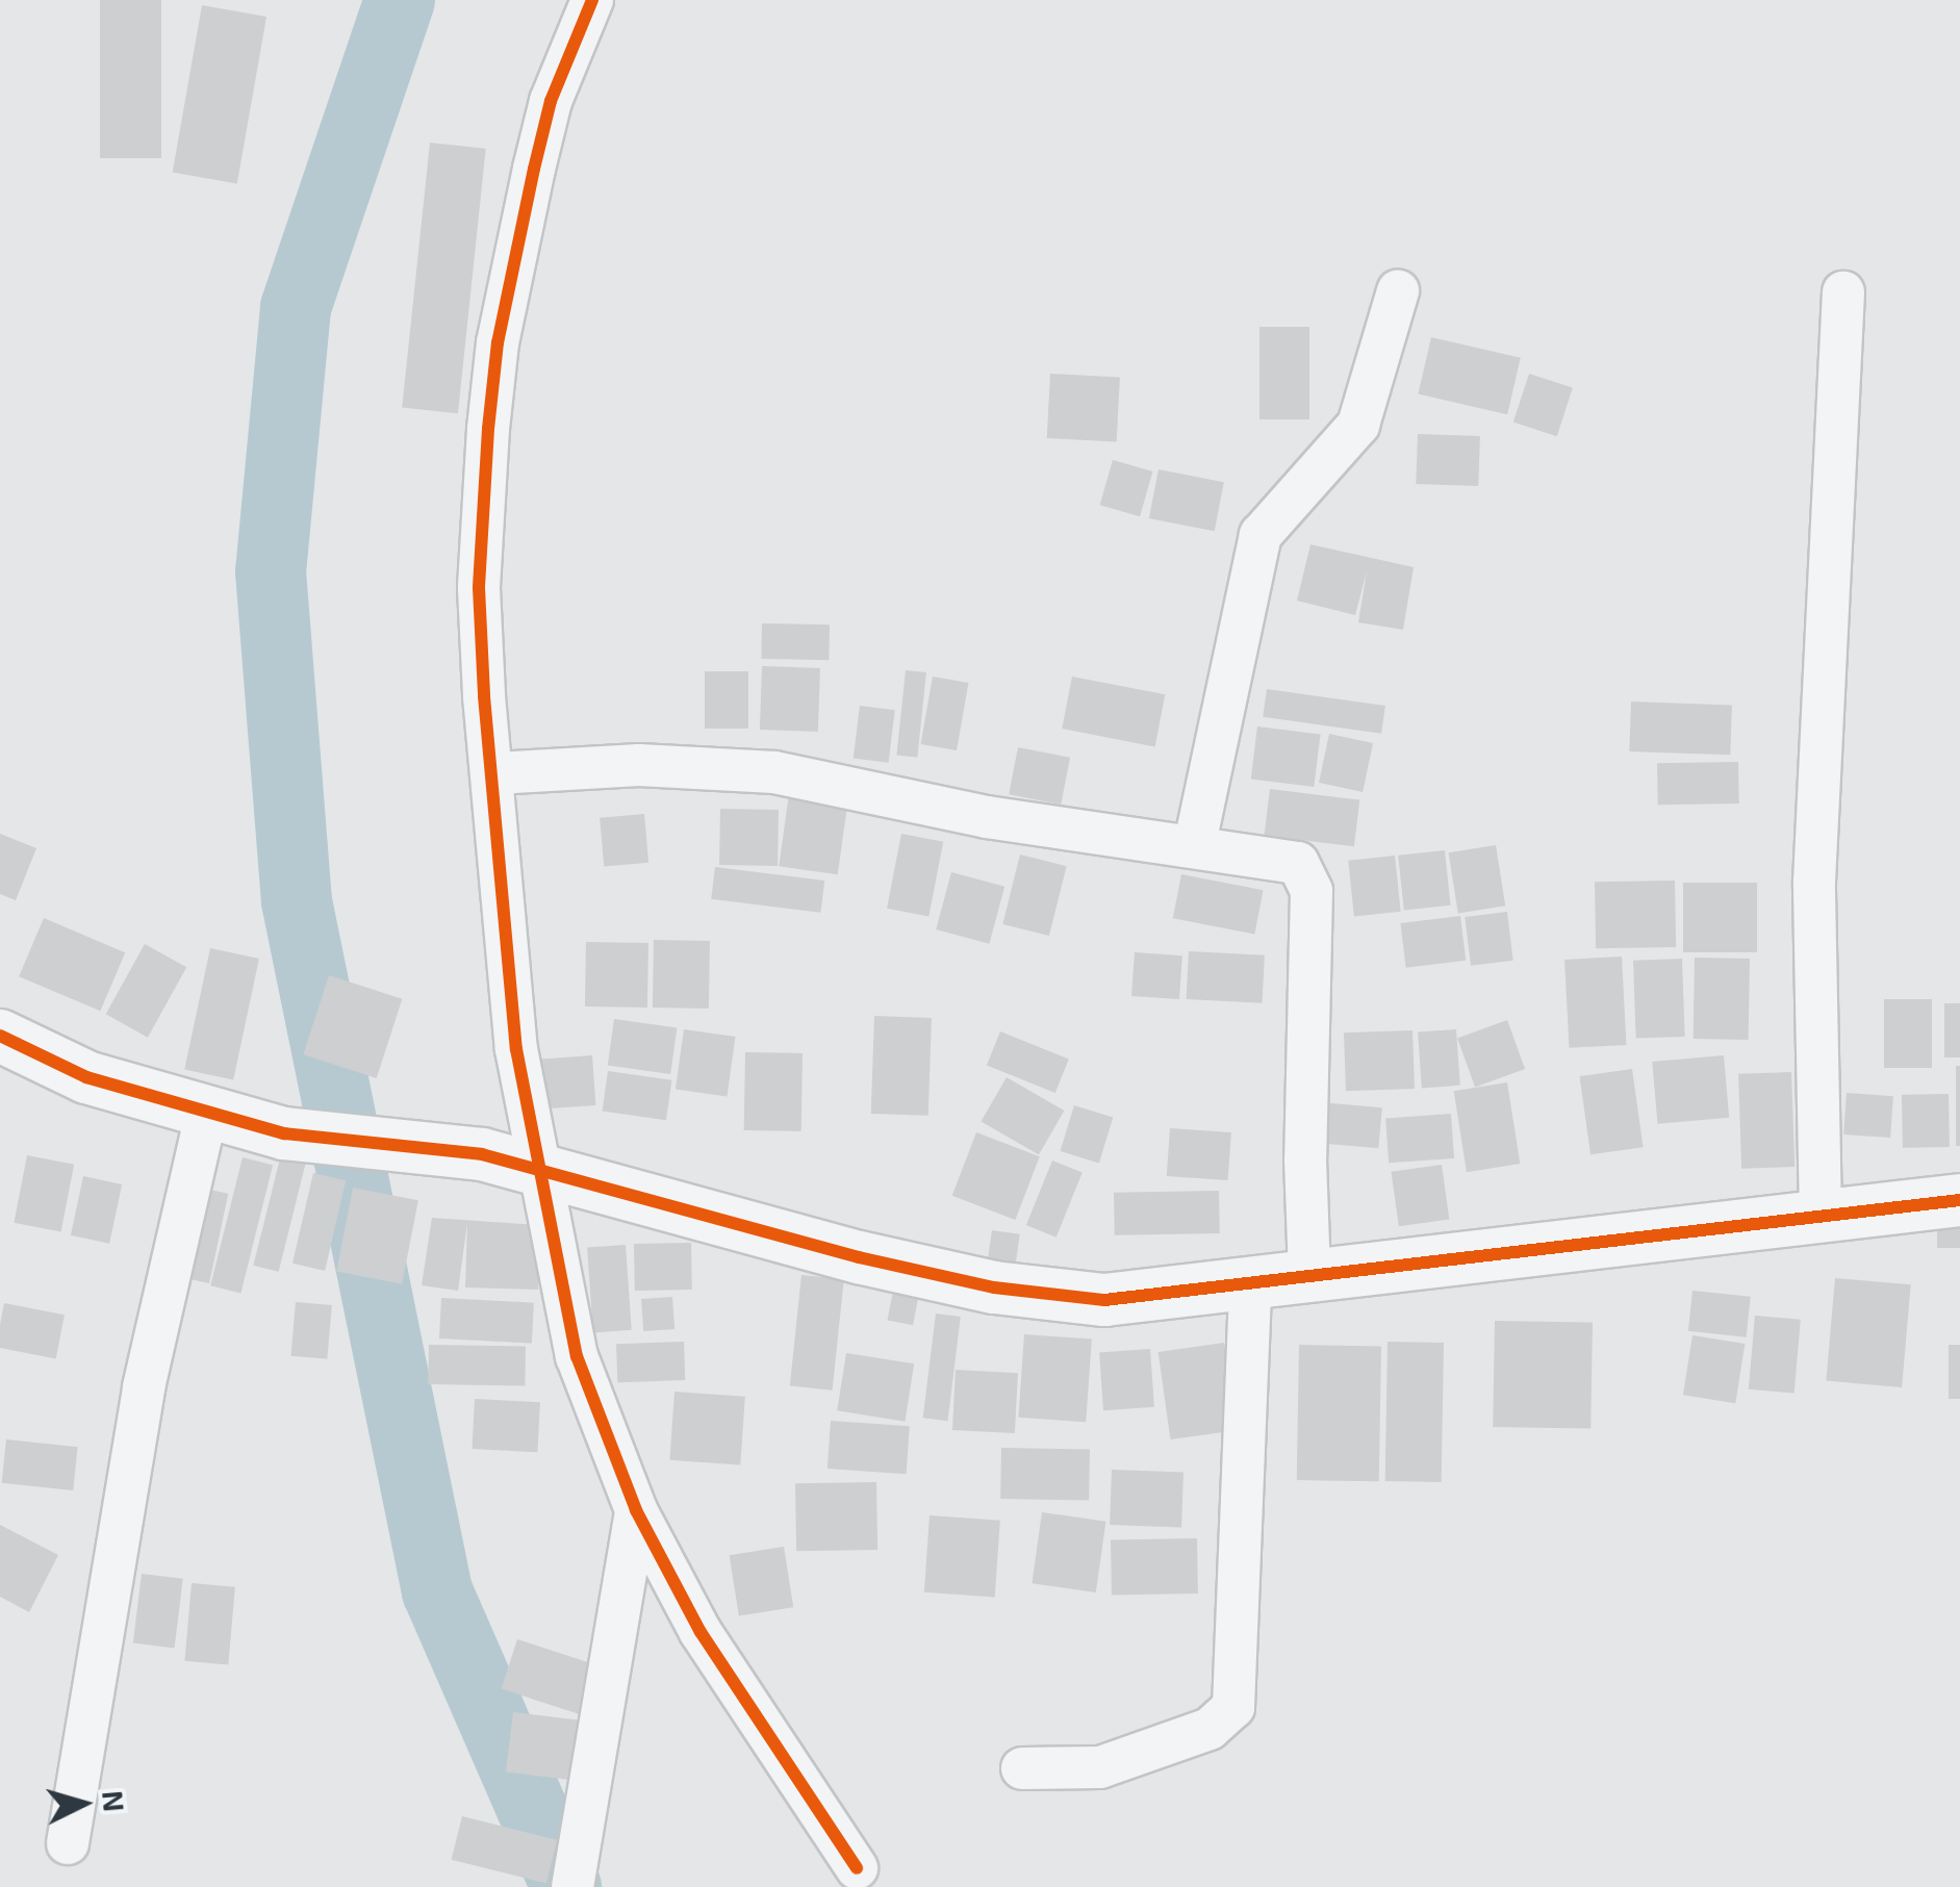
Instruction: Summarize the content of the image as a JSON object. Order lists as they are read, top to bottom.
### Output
{
  "north": "right"
}
